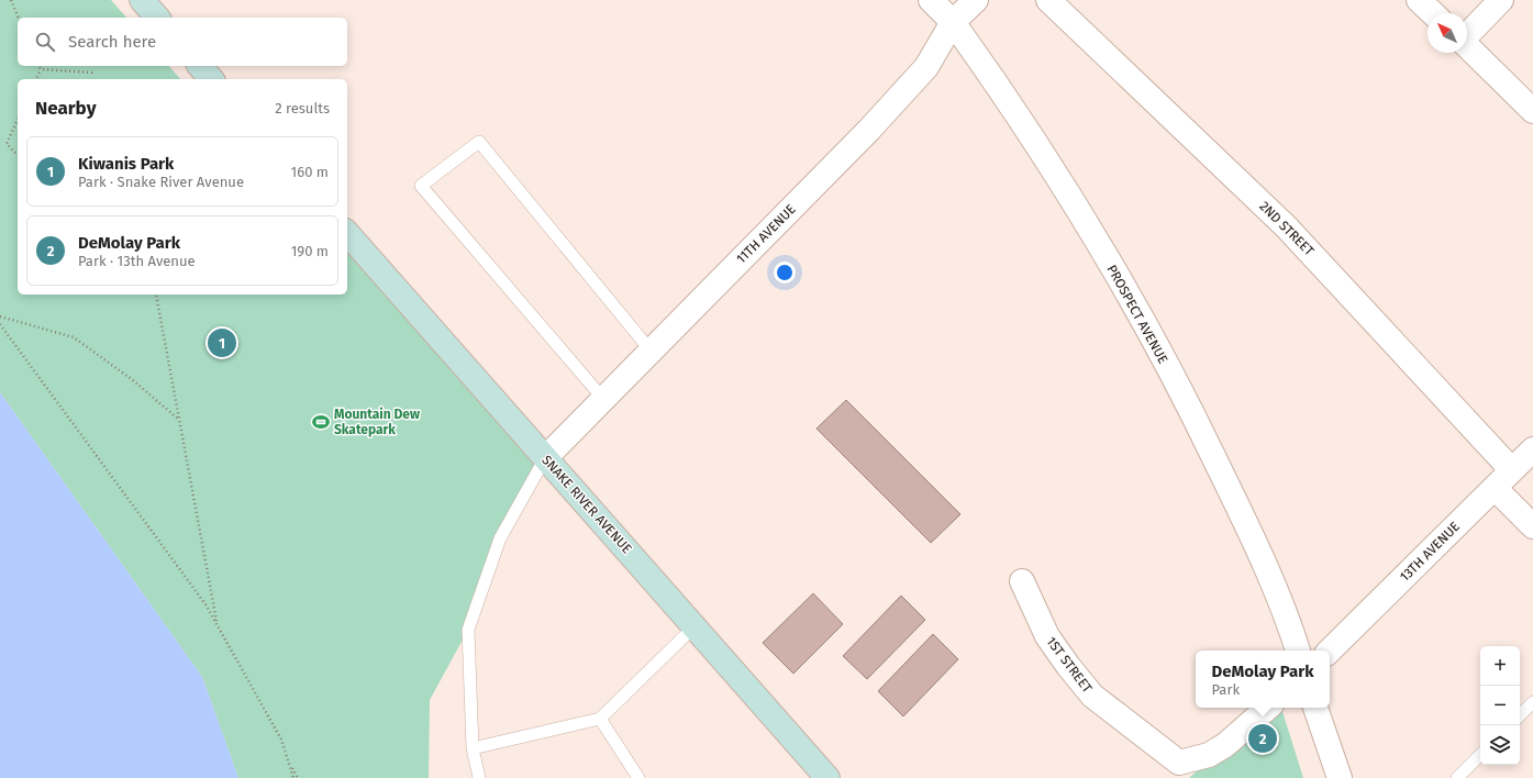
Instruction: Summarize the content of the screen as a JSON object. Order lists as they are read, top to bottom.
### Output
{
  "streets": {
    "main road": ["SNAKE RIVER AVENUE"],
    "street": [
      "2ND STREET",
      "11TH AVENUE",
      "PROSPECT AVENUE",
      "13TH AVENUE",
      "1ST STREET"
    ]
  },
  "crossings": [
    ["2ND STREET", "13TH AVENUE"],
    ["11TH AVENUE", "PROSPECT AVENUE"],
    ["11TH AVENUE", "SNAKE RIVER AVENUE"]
  ],
  "places": {
    "sports": ["Mountain Dew Skatepark"]
  },
  "north": "top left",
  "page": {
    "search": "Search here",
    "heading": ["Nearby", "2 results"],
    "list": [
      {
        "mark": "1",
        "name": "Kiwanis Park",
        "note": "Park · Snake River Avenue",
        "value": "160 m"
      },
      {
        "mark": "2",
        "name": "DeMolay Park",
        "note": "Park · 13th Avenue",
        "value": "190 m"
      }
    ],
    "pins": ["1", "2"],
    "map_buttons": ["+", "−"],
    "popup": ["DeMolay Park", "Park"]
  }
}
